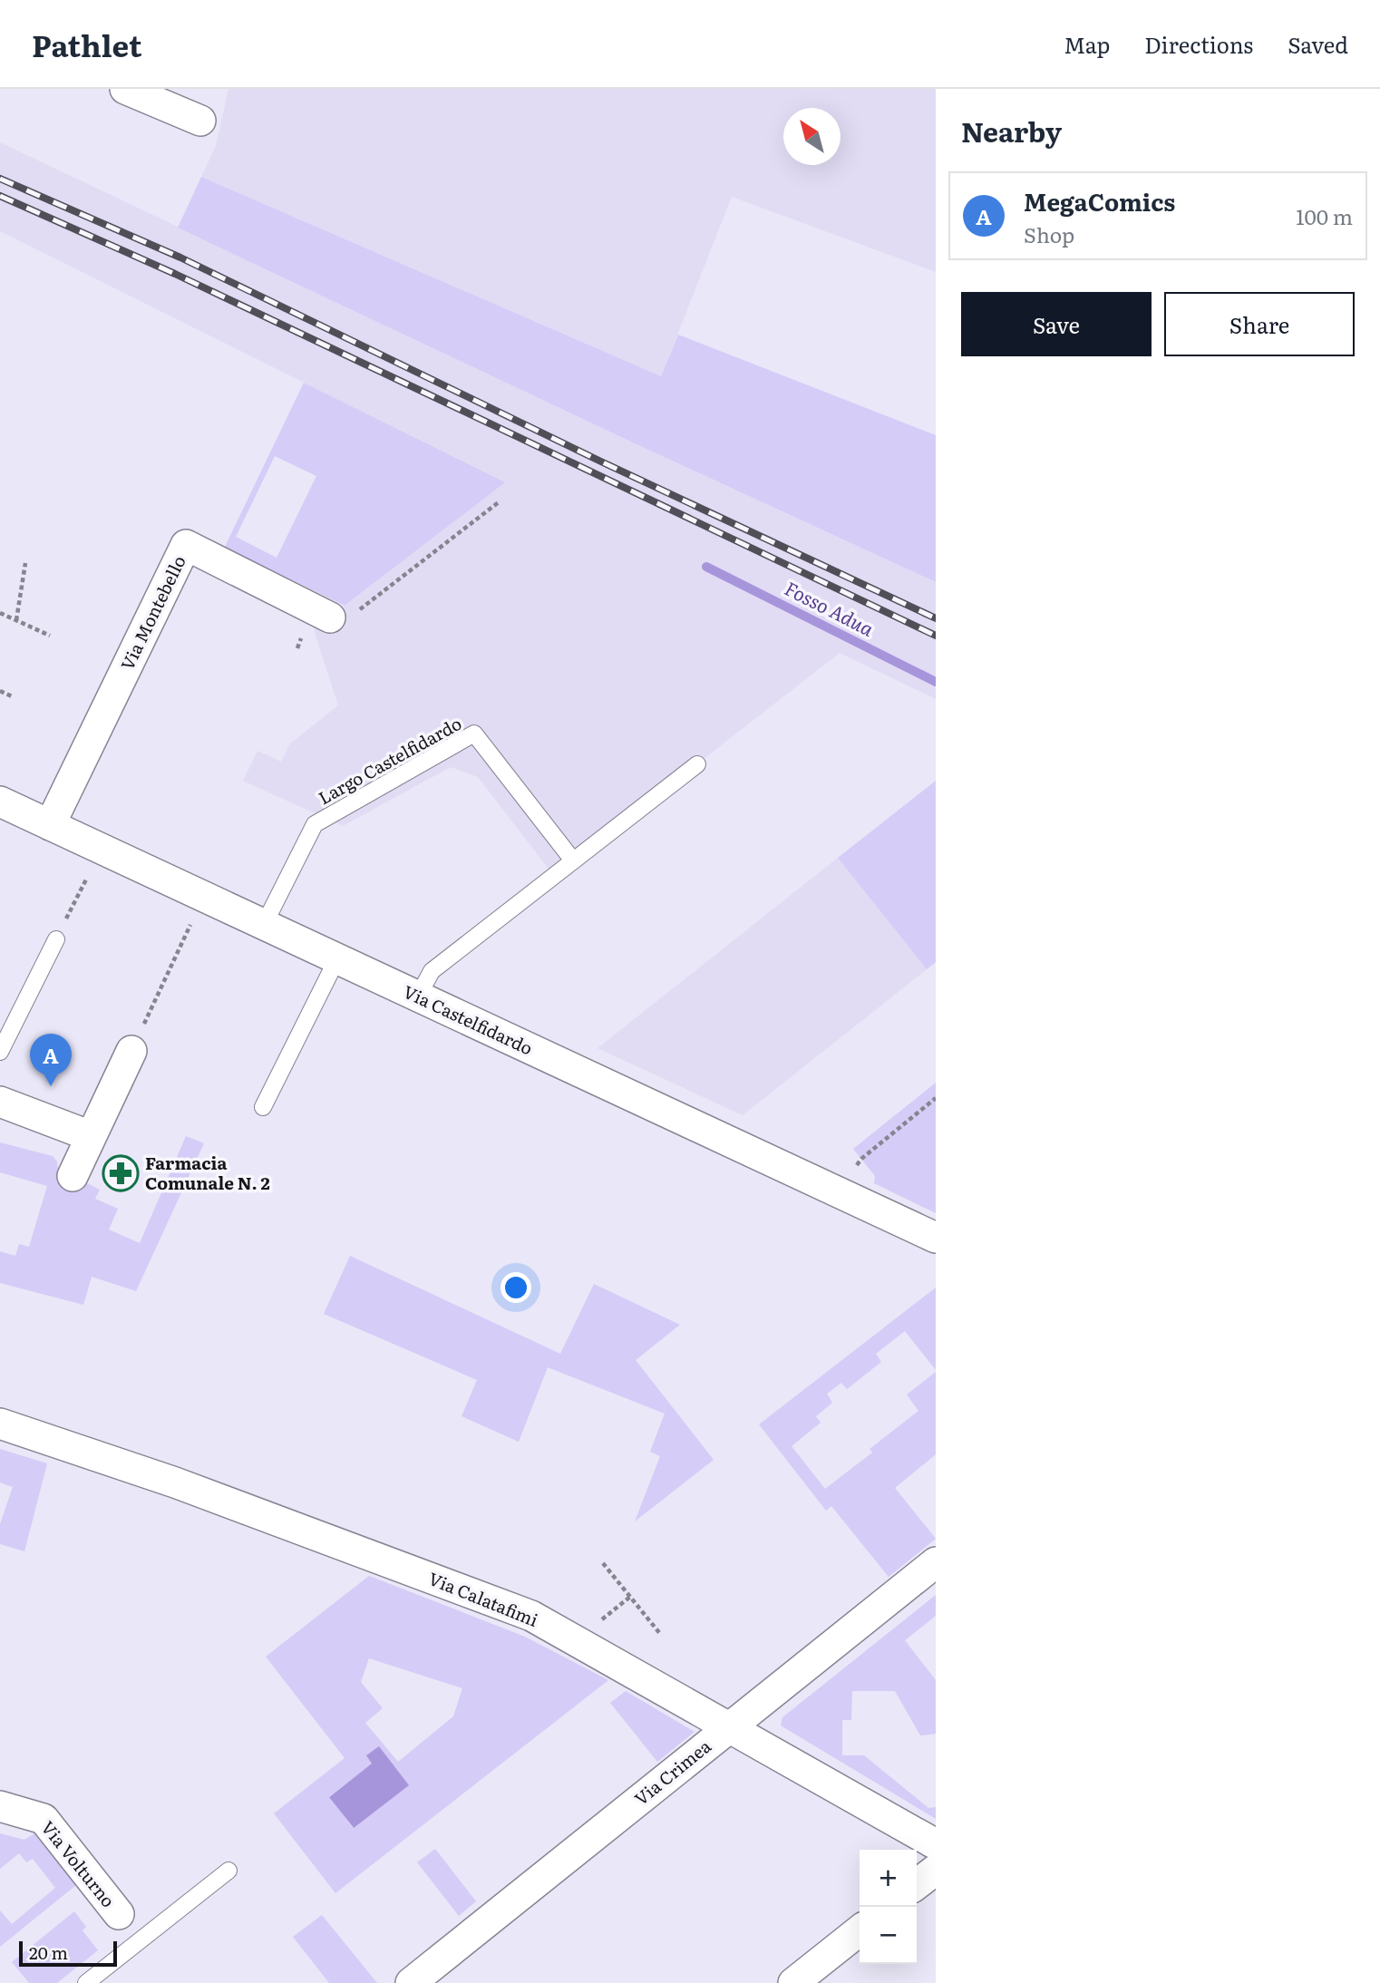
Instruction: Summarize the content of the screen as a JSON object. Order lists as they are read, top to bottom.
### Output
{
  "streets": {
    "street": [
      "Via Montebello",
      "Via Castelfidardo",
      "Via Calatafimi",
      "Via Crimea",
      "Via Volturno"
    ],
    "lane": ["Largo Castelfidardo"]
  },
  "crossings": [
    ["Via Montebello", "Via Castelfidardo"],
    ["Largo Castelfidardo", "Via Castelfidardo"],
    ["Via Calatafimi", "Via Crimea"]
  ],
  "water": ["Fosso Adua"],
  "places": {
    "pharmacy": ["Farmacia Comunale N. 2"]
  },
  "scale_bar": "20 m",
  "north": "top left",
  "page": {
    "header": "Pathlet",
    "nav": ["Map", "Directions", "Saved"],
    "heading": "Nearby",
    "list": [
      {
        "mark": "A",
        "name": "MegaComics",
        "note": "Shop",
        "value": "100 m"
      }
    ],
    "buttons": ["Save", "Share"],
    "pins": "A",
    "map_buttons": ["+", "−"],
    "scale": "20 m"
  }
}
